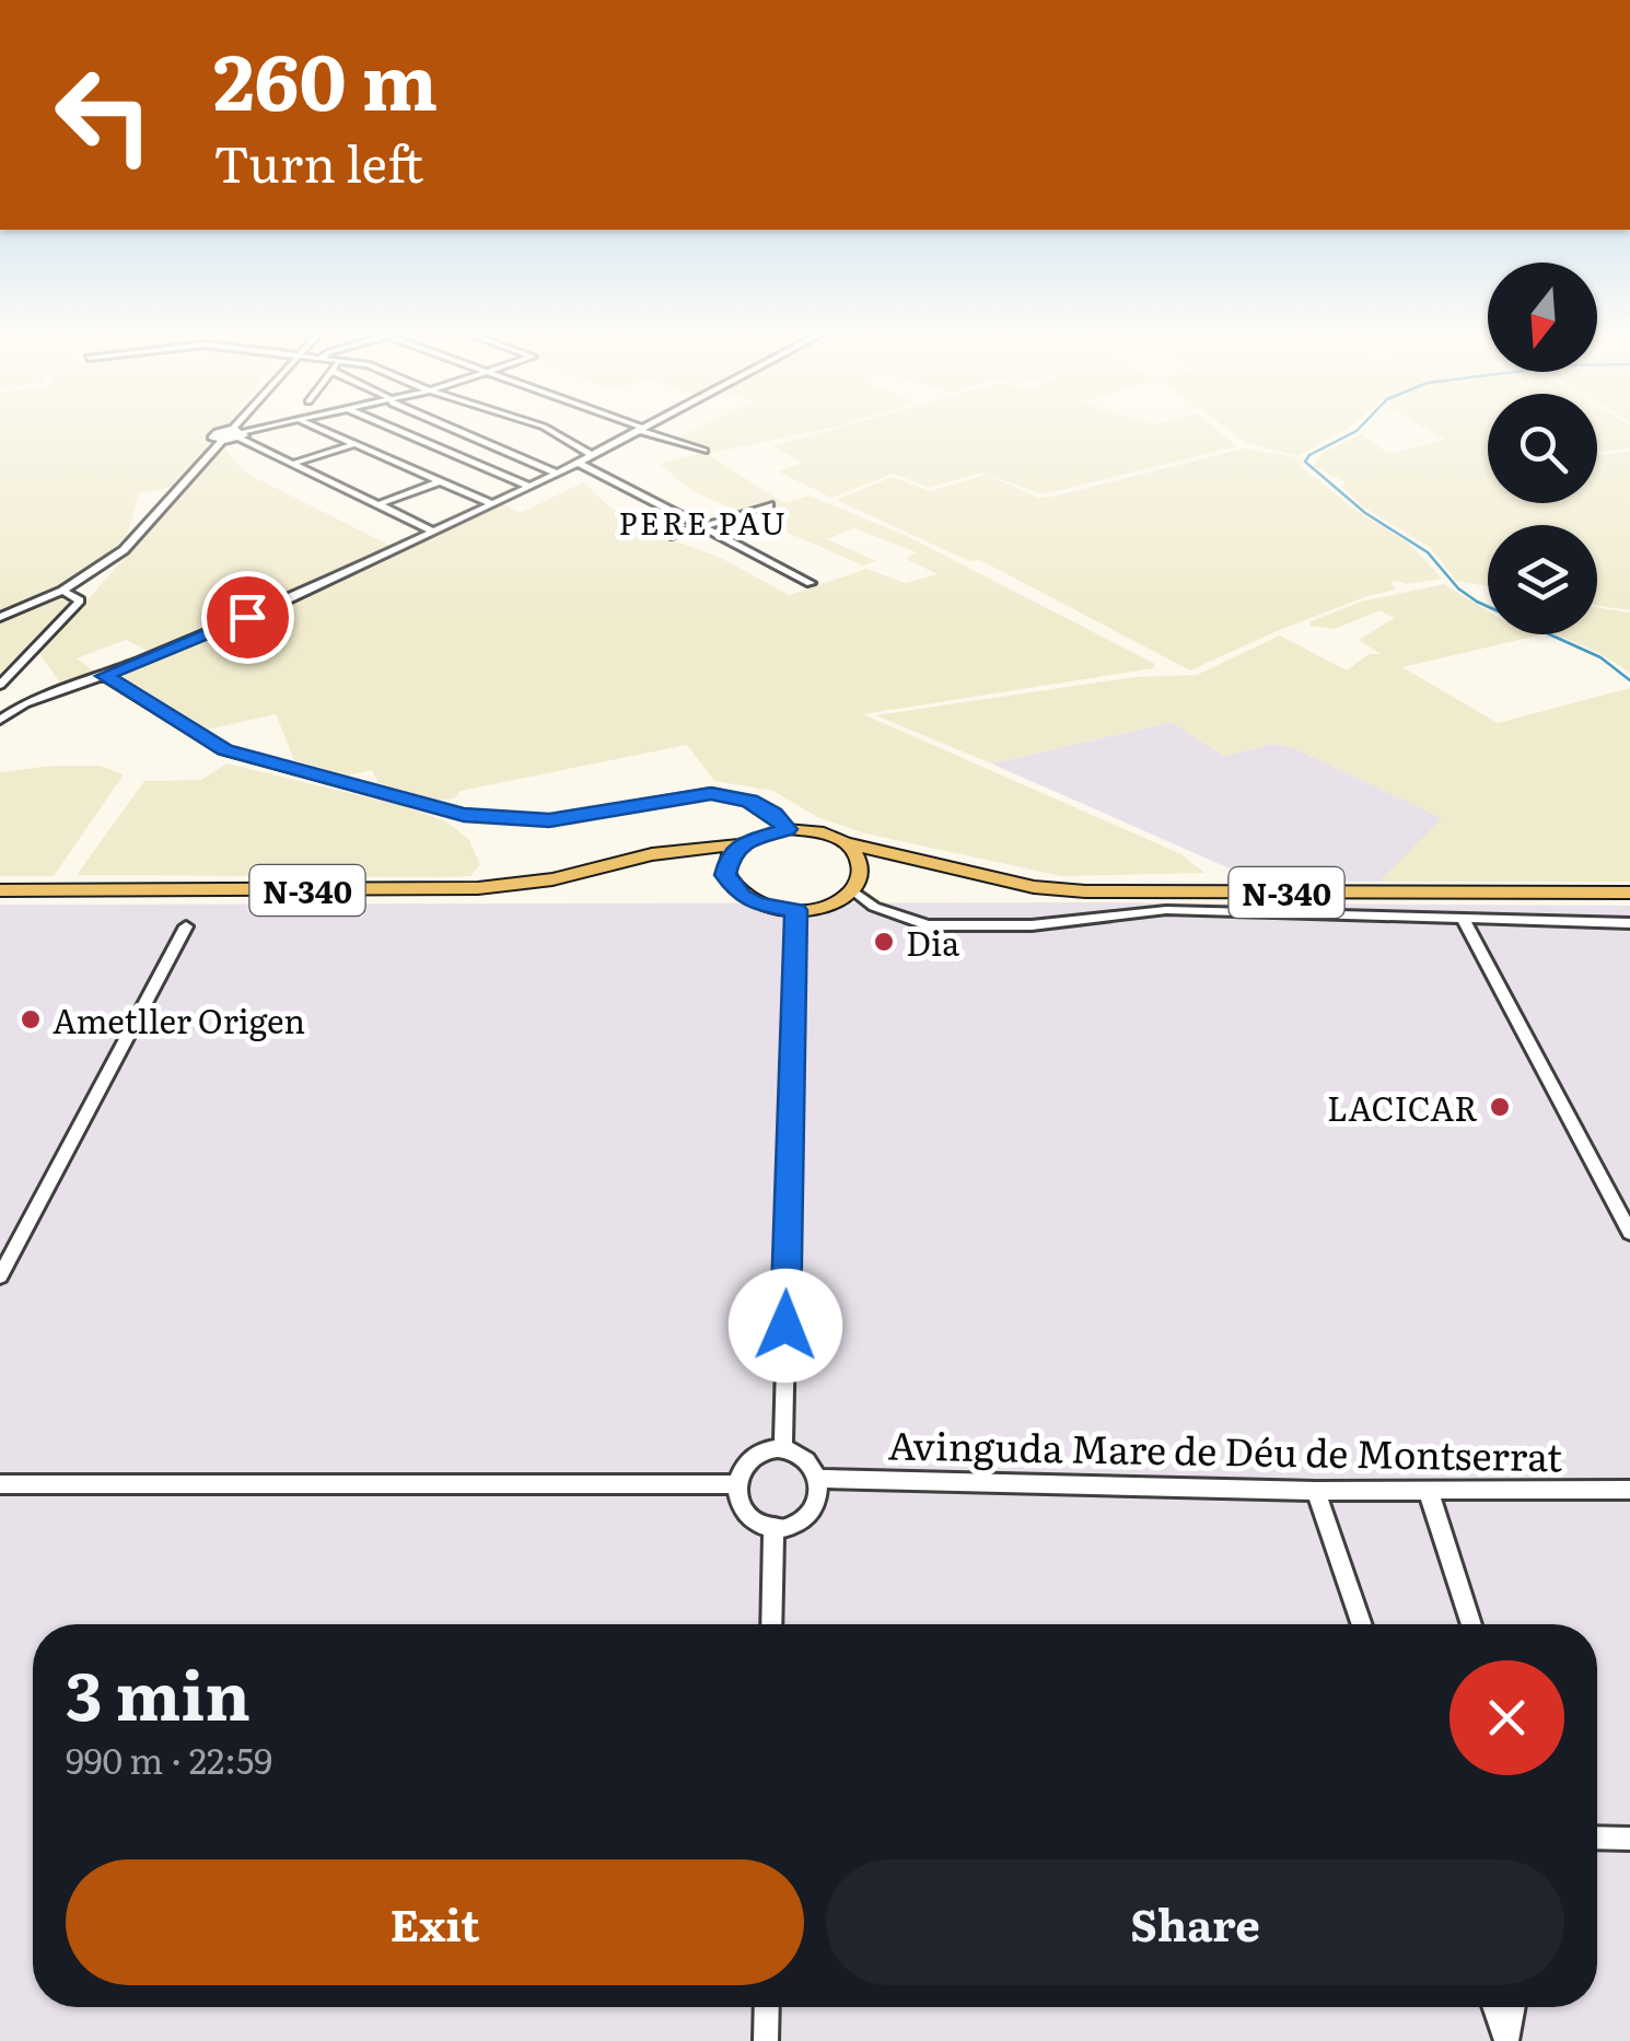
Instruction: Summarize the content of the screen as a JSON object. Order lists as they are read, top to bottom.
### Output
{
  "streets": {
    "main road": ["N-340"],
    "street": ["Avinguda Mare de Déu de Montserrat"]
  },
  "districts": ["PERE PAU"],
  "places": ["Dia", "Ametller Origen", "LACICAR"],
  "north": "bottom",
  "page": {
    "turn": ["260 m", "Turn left"],
    "heading": ["3 min", "990 m · 22:59"],
    "buttons": ["Exit", "Share"]
  }
}
